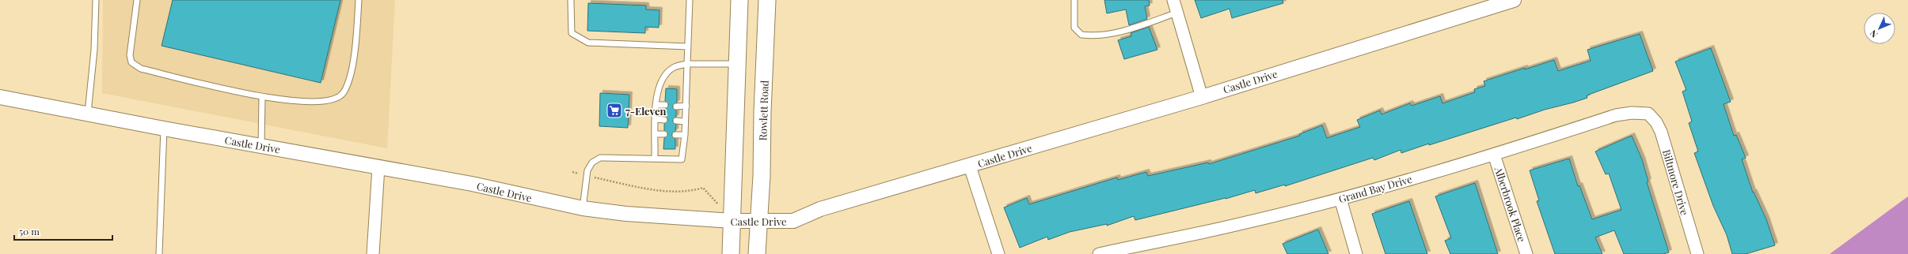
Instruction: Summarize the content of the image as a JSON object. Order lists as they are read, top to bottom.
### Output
{
  "streets": {
    "main road": ["Rowlett Road"],
    "street": [
      "Castle Drive",
      "Biltmore Drive",
      "Grand Bay Drive",
      "Alberbrook Place"
    ]
  },
  "crossings": [
    ["Castle Drive", "Rowlett Road"],
    ["Biltmore Drive", "Grand Bay Drive"],
    ["Grand Bay Drive", "Alberbrook Place"]
  ],
  "places": {
    "supermarket": ["7-Eleven"]
  },
  "scale_bar": "50 m",
  "north": "bottom left"
}
